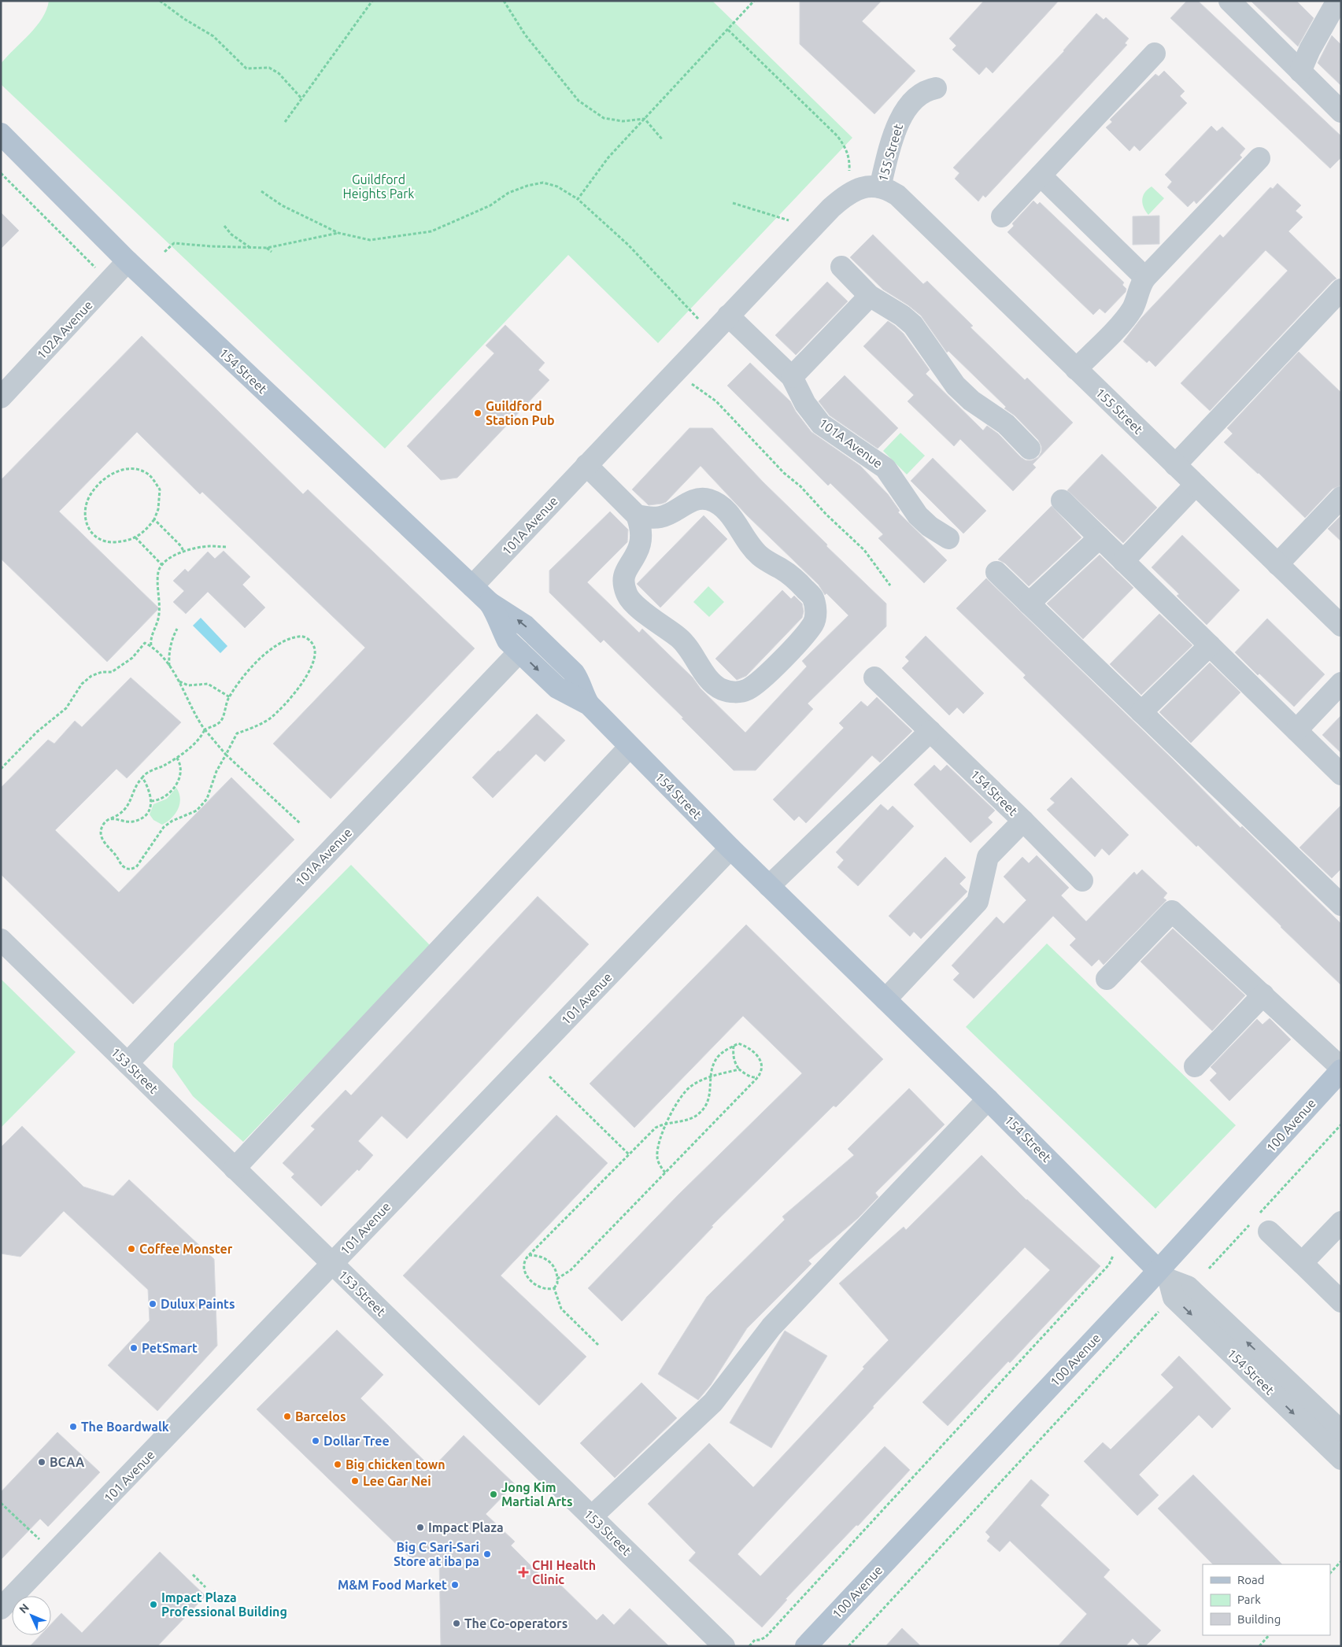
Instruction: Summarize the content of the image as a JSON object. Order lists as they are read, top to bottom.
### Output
{
  "streets": {
    "main road": ["154 Street", "100 Avenue"],
    "street": [
      "155 Street",
      "102A Avenue",
      "101A Avenue",
      "101 Avenue",
      "153 Street"
    ]
  },
  "crossings": [
    ["155 Street", "101A Avenue"],
    ["102A Avenue", "154 Street"],
    ["154 Street", "101A Avenue"],
    ["154 Street", "101 Avenue"],
    ["154 Street", "100 Avenue"],
    ["101A Avenue", "153 Street"],
    ["101 Avenue", "153 Street"]
  ],
  "parks": ["Guildford Heights Park"],
  "places": {
    "other": [
      "Guildford Station Pub",
      "Coffee Monster",
      "Dulux Paints",
      "PetSmart",
      "Barcelos",
      "The Boardwalk",
      "Dollar Tree",
      "BCAA",
      "Big chicken town",
      "Lee Gar Nei",
      "Jong Kim Martial Arts",
      "Impact Plaza",
      "Big C Sari-Sari Store at iba pa",
      "M&M Food Market",
      "Impact Plaza Professional Building",
      "The Co-operators"
    ],
    "health": ["CHI Health Clinic"]
  },
  "legend": ["Road", "Park", "Building"],
  "north": "top left"
}
